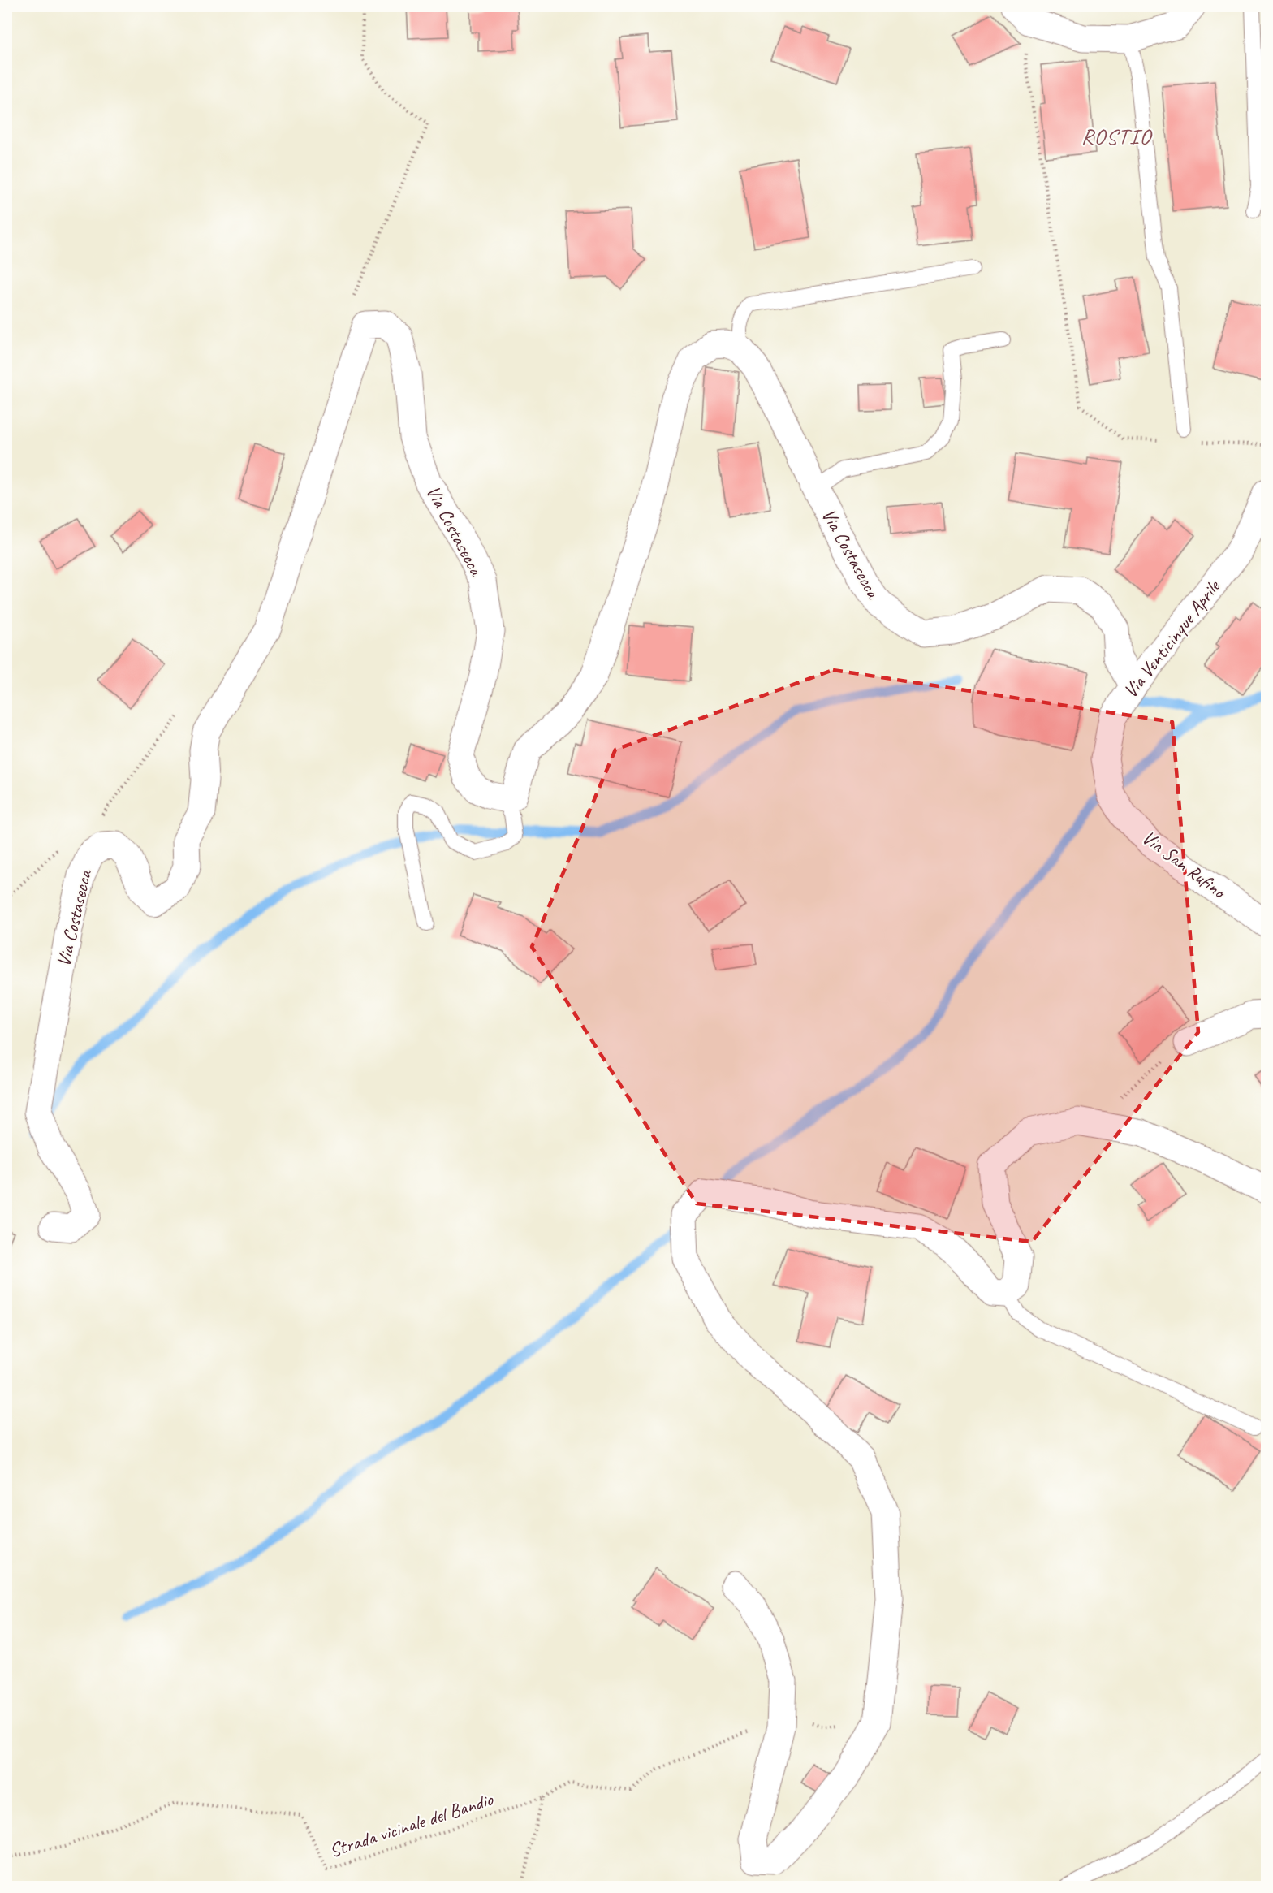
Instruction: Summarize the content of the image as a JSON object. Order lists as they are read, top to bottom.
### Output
{
  "streets": {
    "street": ["Via Costasecca", "Via Venticinque Aprile", "Via San Rufino"],
    "path": ["Strada vicinale del Bandio"]
  },
  "crossings": [
    ["Via Costasecca", "Via Venticinque Aprile"],
    ["Via Venticinque Aprile", "Via San Rufino"]
  ],
  "districts": ["ROSTIO"]
}
